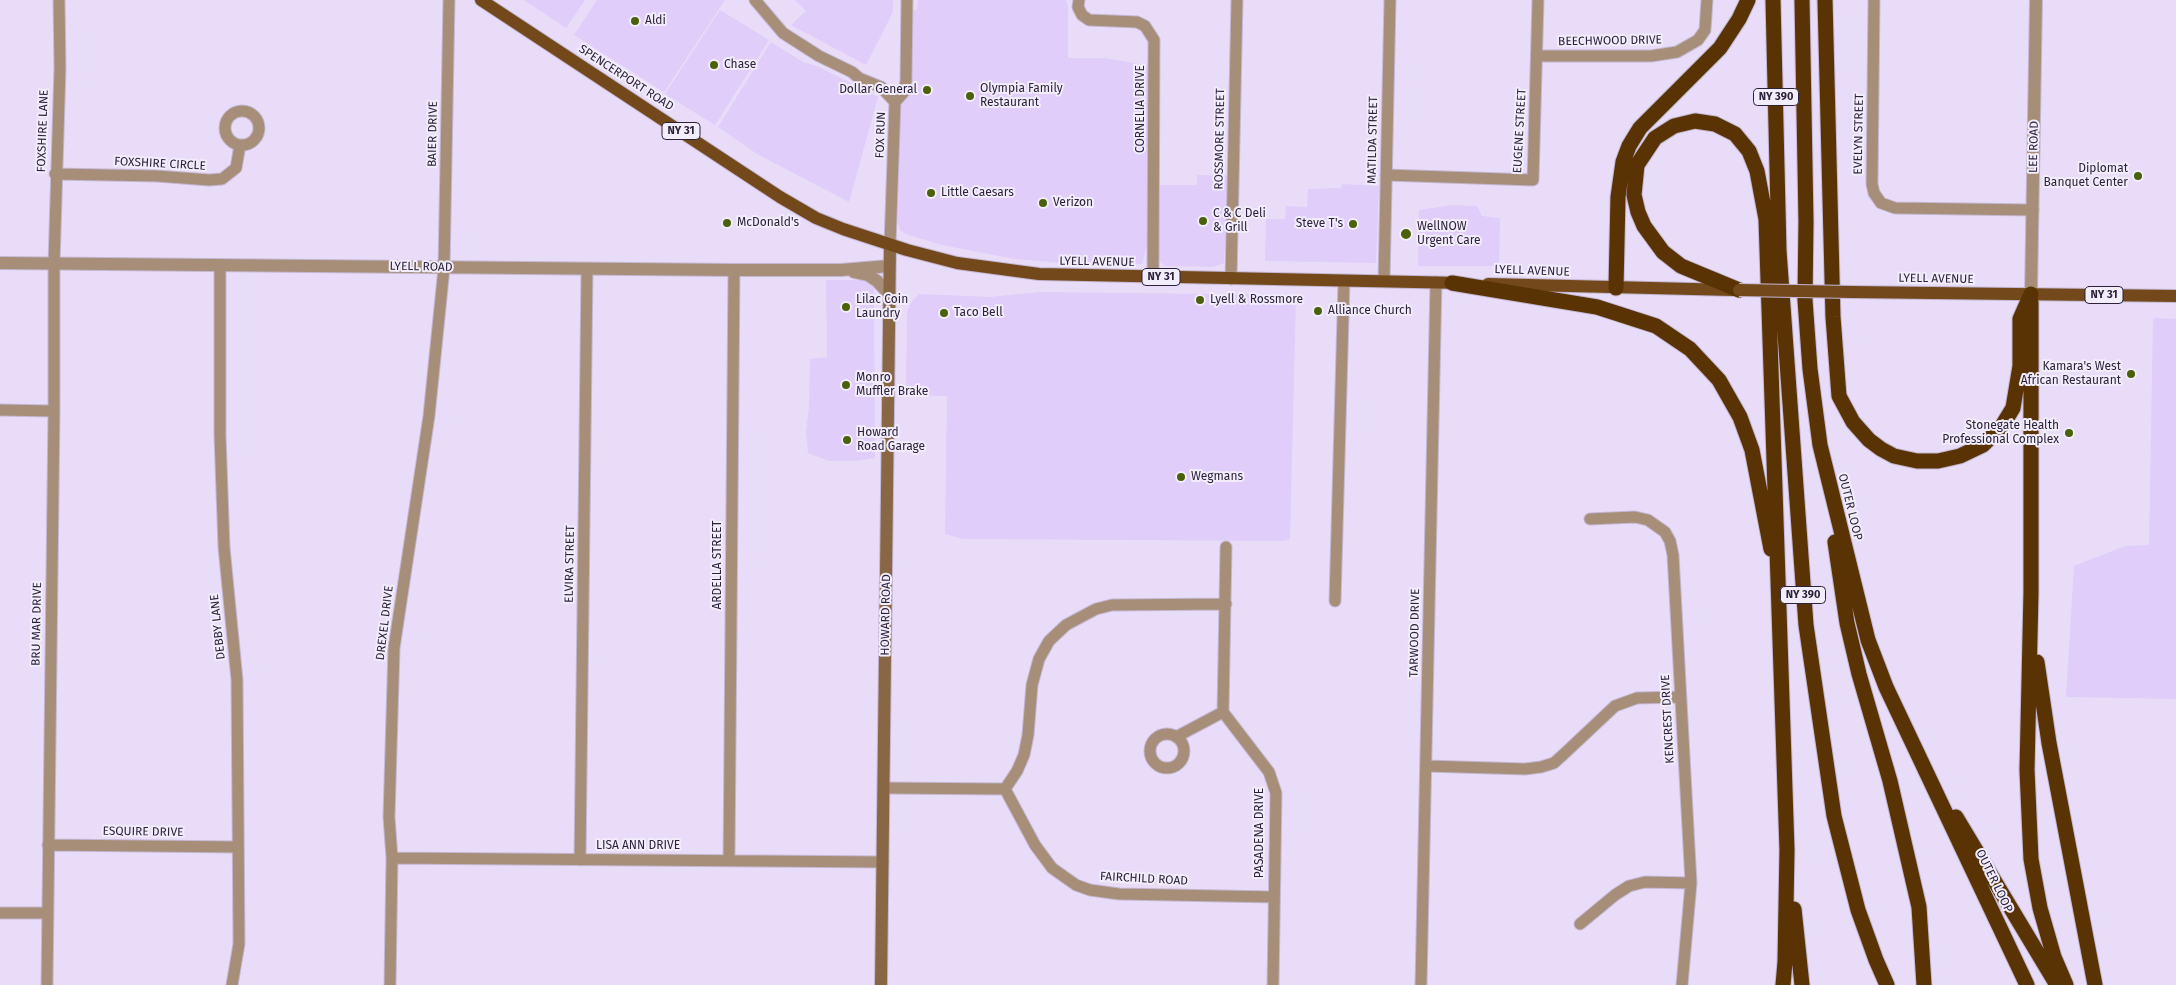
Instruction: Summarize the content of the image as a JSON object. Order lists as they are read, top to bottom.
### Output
{
  "streets": {
    "highway": ["NY 390", "OUTER LOOP"],
    "main road": [
      "SPENCERPORT ROAD",
      "NY 31",
      "LYELL AVENUE",
      "HOWARD ROAD"
    ],
    "street": [
      "BEECHWOOD DRIVE",
      "CORNELIA DRIVE",
      "FOXSHIRE LANE",
      "EUGENE STREET",
      "BAIER DRIVE",
      "EVELYN STREET",
      "FOX RUN",
      "ROSSMORE STREET",
      "MATILDA STREET",
      "LEE ROAD",
      "FOXSHIRE CIRCLE",
      "LYELL ROAD",
      "ELVIRA STREET",
      "ARDELLA STREET",
      "DREXEL DRIVE",
      "BRU MAR DRIVE",
      "DEBBY LANE",
      "TARWOOD DRIVE",
      "KENCREST DRIVE",
      "ESQUIRE DRIVE",
      "PASADENA DRIVE",
      "LISA ANN DRIVE",
      "FAIRCHILD ROAD"
    ]
  },
  "crossings": [
    ["BEECHWOOD DRIVE", "EUGENE STREET"],
    ["SPENCERPORT ROAD", "FOX RUN"],
    ["SPENCERPORT ROAD", "LYELL AVENUE"],
    ["SPENCERPORT ROAD", "HOWARD ROAD"],
    ["CORNELIA DRIVE", "LYELL AVENUE"],
    ["FOXSHIRE LANE", "FOXSHIRE CIRCLE"],
    ["FOXSHIRE LANE", "LYELL ROAD"],
    ["FOXSHIRE LANE", "BRU MAR DRIVE"],
    ["EUGENE STREET", "MATILDA STREET"],
    ["BAIER DRIVE", "LYELL ROAD"],
    ["BAIER DRIVE", "DREXEL DRIVE"],
    ["EVELYN STREET", "LEE ROAD"],
    ["FOX RUN", "LYELL AVENUE"],
    ["FOX RUN", "HOWARD ROAD"],
    ["ROSSMORE STREET", "LYELL AVENUE"],
    ["MATILDA STREET", "LYELL AVENUE"],
    ["LEE ROAD", "LYELL AVENUE"],
    ["LYELL AVENUE", "HOWARD ROAD"],
    ["LYELL AVENUE", "TARWOOD DRIVE"],
    ["LYELL ROAD", "ELVIRA STREET"],
    ["LYELL ROAD", "ARDELLA STREET"],
    ["LYELL ROAD", "HOWARD ROAD"],
    ["LYELL ROAD", "DREXEL DRIVE"],
    ["LYELL ROAD", "BRU MAR DRIVE"],
    ["LYELL ROAD", "DEBBY LANE"],
    ["ELVIRA STREET", "LISA ANN DRIVE"],
    ["ARDELLA STREET", "LISA ANN DRIVE"],
    ["HOWARD ROAD", "LISA ANN DRIVE"],
    ["DREXEL DRIVE", "LISA ANN DRIVE"],
    ["BRU MAR DRIVE", "ESQUIRE DRIVE"],
    ["DEBBY LANE", "ESQUIRE DRIVE"],
    ["PASADENA DRIVE", "FAIRCHILD ROAD"]
  ],
  "places": [
    "Aldi",
    "Chase",
    "Dollar General",
    "Olympia Family Restaurant",
    "Diplomat Banquet Center",
    "Little Caesars",
    "Verizon",
    "C & C Deli & Grill",
    "McDonald's",
    "Steve T's",
    "WellNOW Urgent Care",
    "Lyell & Rossmore",
    "Lilac Coin Laundry",
    "Alliance Church",
    "Taco Bell",
    "Kamara's West African Restaurant",
    "Monro Muffler Brake",
    "Stonegate Health Professional Complex",
    "Howard Road Garage",
    "Wegmans"
  ]
}
